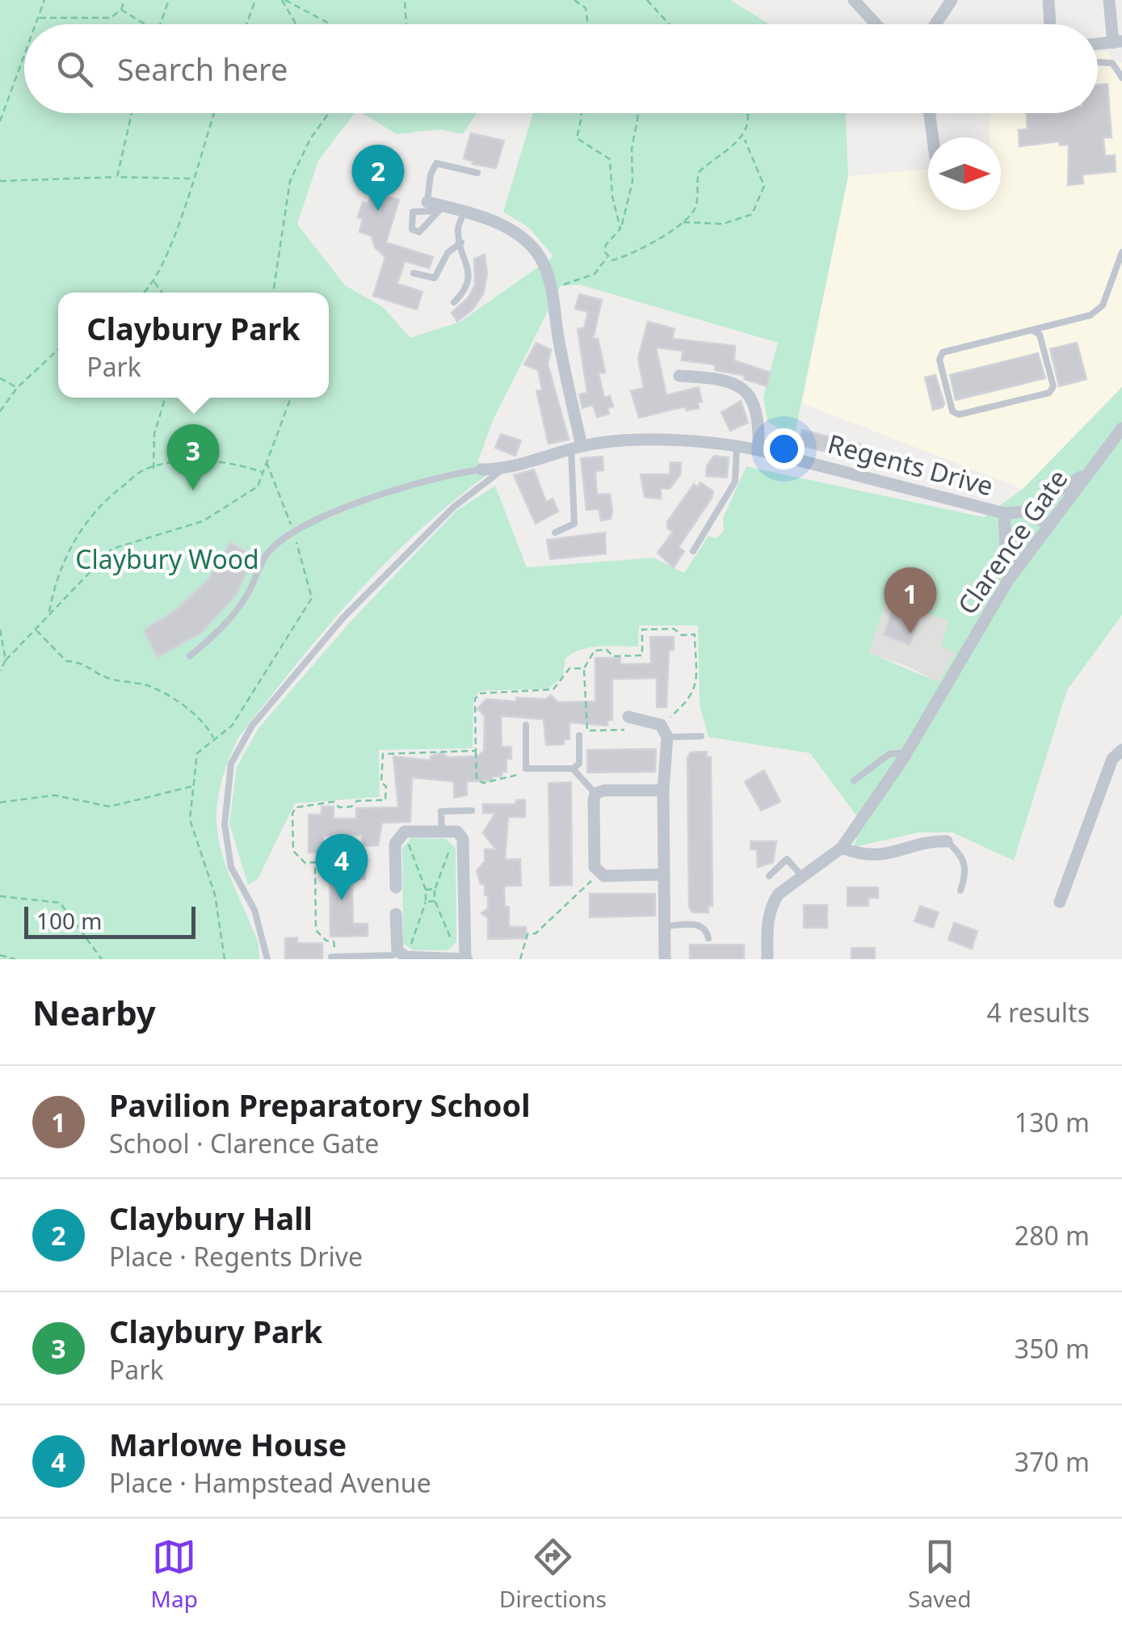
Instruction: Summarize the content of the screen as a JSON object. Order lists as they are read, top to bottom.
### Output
{
  "streets": {
    "street": ["Regents Drive", "Clarence Gate"]
  },
  "crossings": [
    ["Regents Drive", "Clarence Gate"]
  ],
  "parks": ["Claybury Wood"],
  "scale_bar": "100 m",
  "north": "right",
  "page": {
    "search": "Search here",
    "pins": [
      "2",
      "3",
      "1",
      "4"
    ],
    "popup": ["Claybury Park", "Park"],
    "scale": "100 m",
    "heading": ["Nearby", "4 results"],
    "list": [
      {
        "mark": "1",
        "name": "Pavilion Preparatory School",
        "note": "School · Clarence Gate",
        "value": "130 m"
      },
      {
        "mark": "2",
        "name": "Claybury Hall",
        "note": "Place · Regents Drive",
        "value": "280 m"
      },
      {
        "mark": "3",
        "name": "Claybury Park",
        "note": "Park",
        "value": "350 m"
      },
      {
        "mark": "4",
        "name": "Marlowe House",
        "note": "Place · Hampstead Avenue",
        "value": "370 m"
      }
    ],
    "nav": ["Map", "Directions", "Saved"]
  }
}
